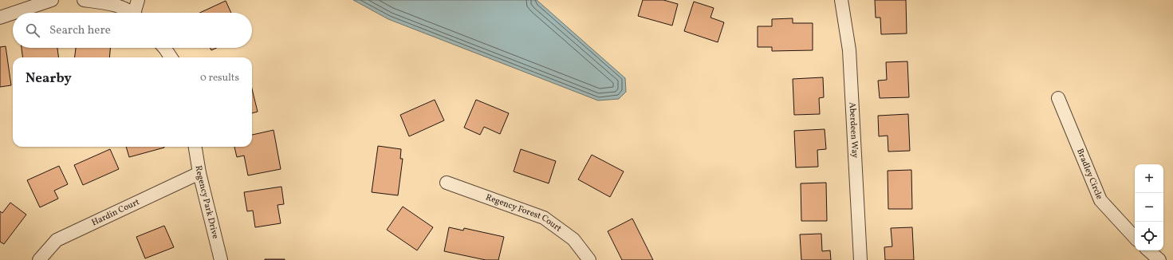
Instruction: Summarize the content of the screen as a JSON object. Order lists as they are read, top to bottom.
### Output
{
  "streets": {
    "street": [
      "Aberdeen Way",
      "Bradley Circle",
      "Regency Park Drive",
      "Hardin Court",
      "Regency Forest Court"
    ]
  },
  "crossings": [
    ["Regency Park Drive", "Hardin Court"]
  ],
  "page": {
    "search": "Search here",
    "heading": ["Nearby", "0 results"],
    "map_buttons": ["+", "−"]
  }
}
